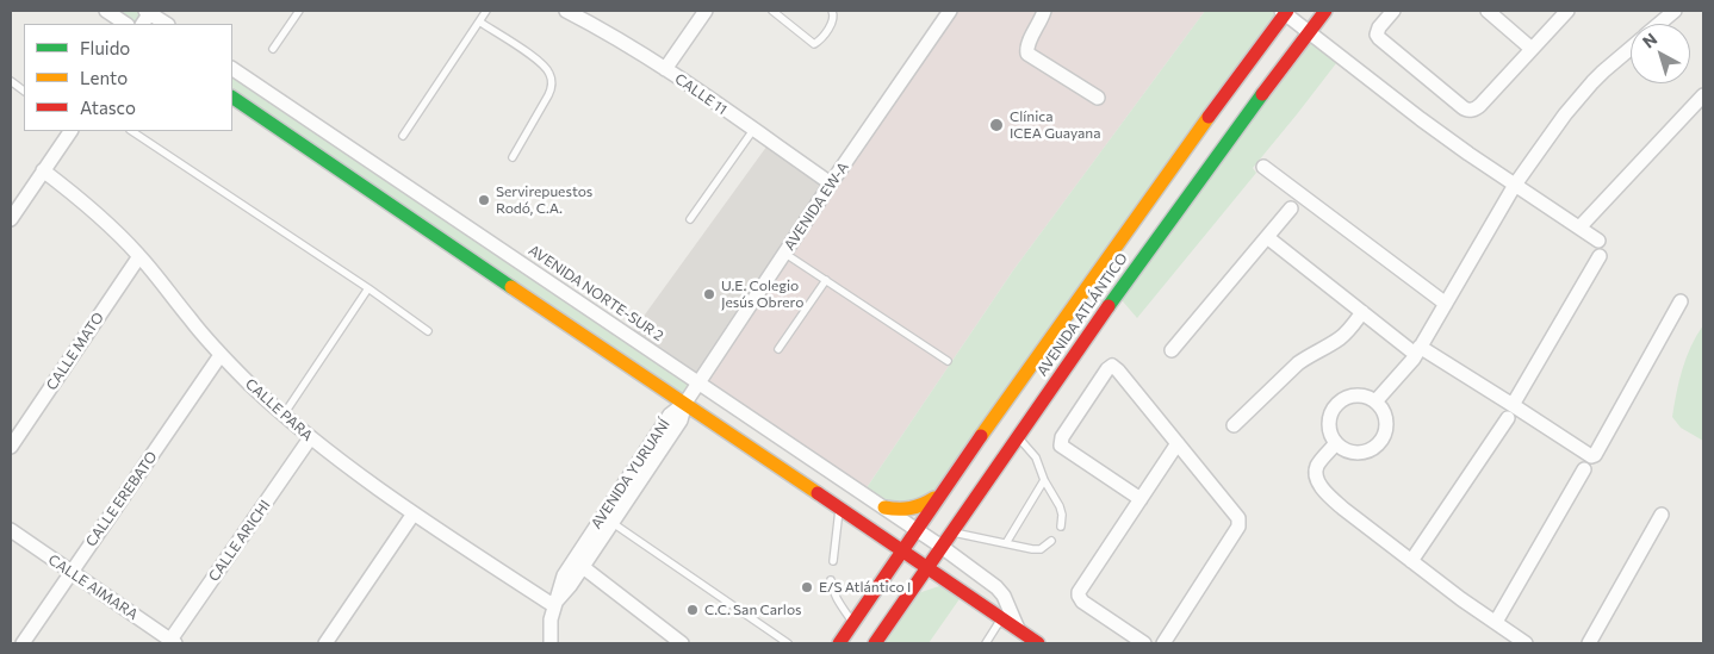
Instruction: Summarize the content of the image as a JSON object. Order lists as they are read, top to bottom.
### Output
{
  "streets": {
    "main road": ["AVENIDA ATLÁNTICO"],
    "street": [
      "CALLE 11",
      "AVENIDA EW-A",
      "AVENIDA NORTE-SUR 2",
      "CALLE MATO",
      "CALLE PARA",
      "AVENIDA YURUANÍ",
      "CALLE EREBATO",
      "CALLE ARICHI",
      "CALLE AIMARA"
    ]
  },
  "crossings": [
    ["CALLE 11", "AVENIDA EW-A"],
    ["AVENIDA EW-A", "AVENIDA NORTE-SUR 2"],
    ["AVENIDA EW-A", "AVENIDA YURUANÍ"],
    ["AVENIDA NORTE-SUR 2", "AVENIDA ATLÁNTICO"],
    ["CALLE MATO", "CALLE PARA"],
    ["CALLE PARA", "AVENIDA YURUANÍ"],
    ["CALLE PARA", "CALLE EREBATO"],
    ["CALLE PARA", "CALLE ARICHI"],
    ["CALLE EREBATO", "CALLE AIMARA"],
    ["CALLE ARICHI", "CALLE AIMARA"]
  ],
  "places": [
    "Clínica ICEA Guayana",
    "Servirepuestos Rodó, C.A.",
    "U.E. Colegio Jesús Obrero",
    "E/S Atlántico I",
    "C.C. San Carlos"
  ],
  "legend": ["Fluido", "Lento", "Atasco"],
  "north": "top left"
}
